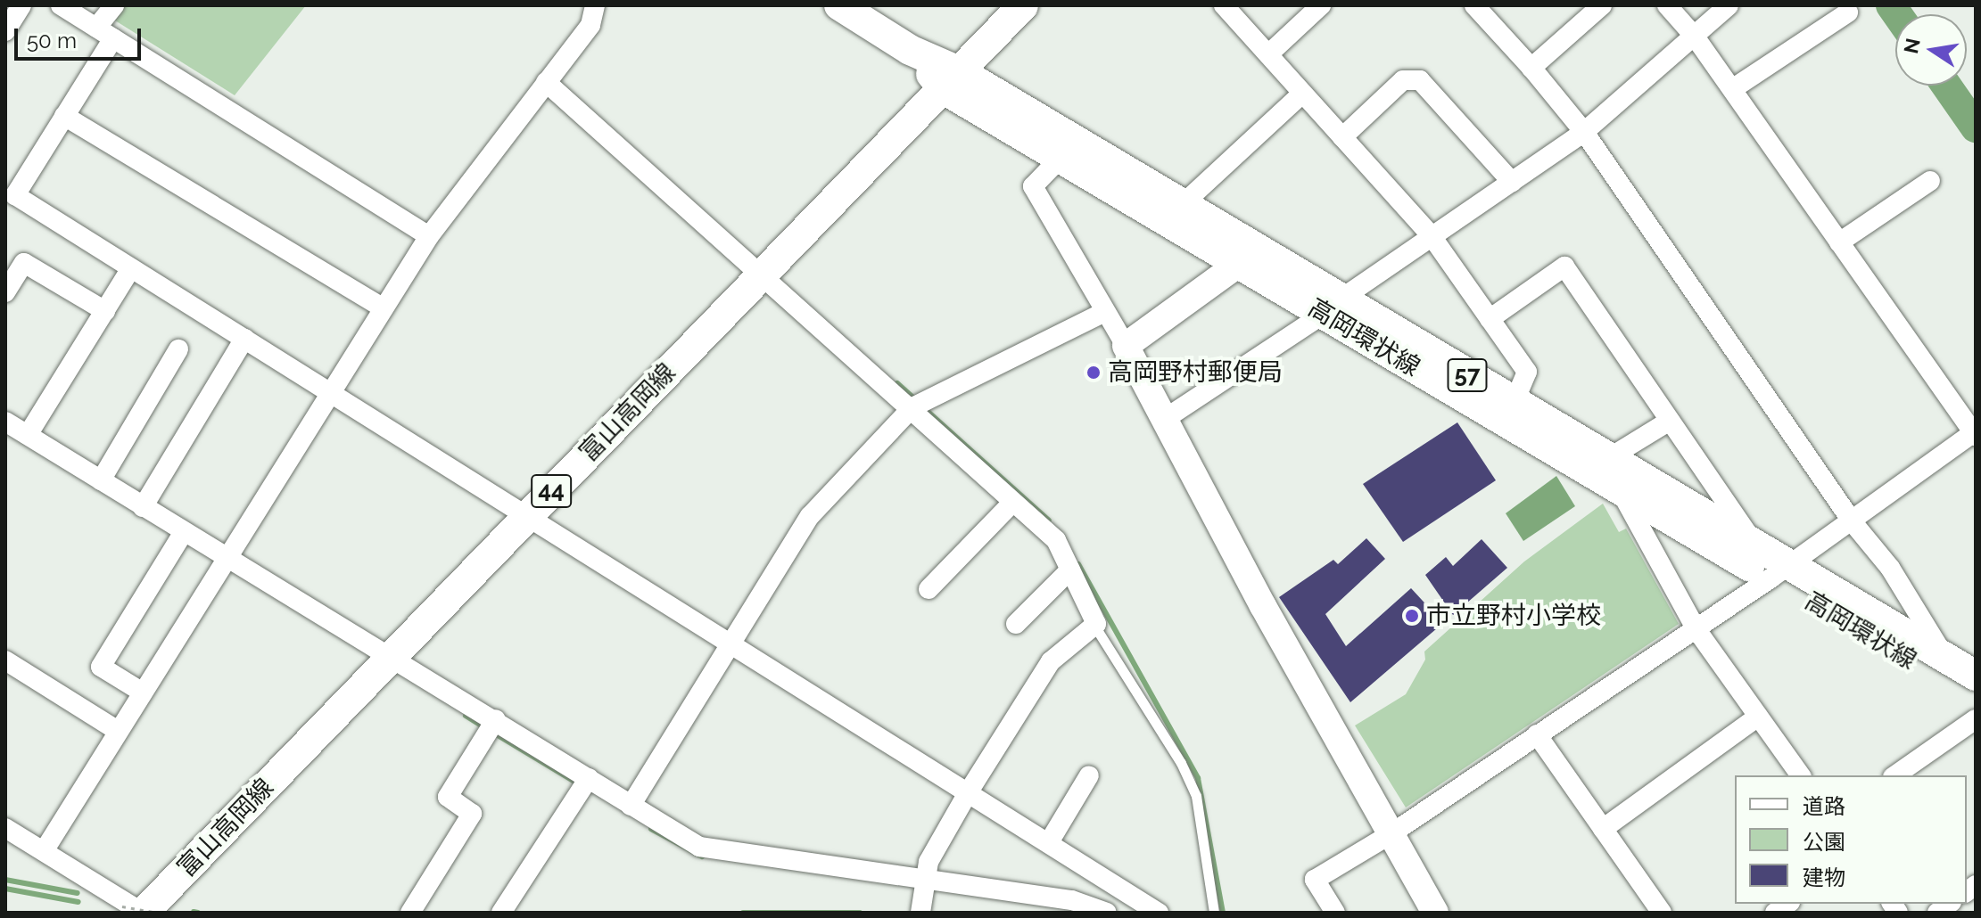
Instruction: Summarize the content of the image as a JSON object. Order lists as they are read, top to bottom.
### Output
{
  "streets": {
    "main road": [
      "高岡環状線",
      "57",
      "富山高岡線",
      "44"
    ]
  },
  "crossings": [
    ["高岡環状線", "富山高岡線"]
  ],
  "places": ["高岡野村郵便局", "市立野村小学校"],
  "legend": ["道路", "公園", "建物"],
  "scale_bar": "50 m",
  "north": "left"
}
